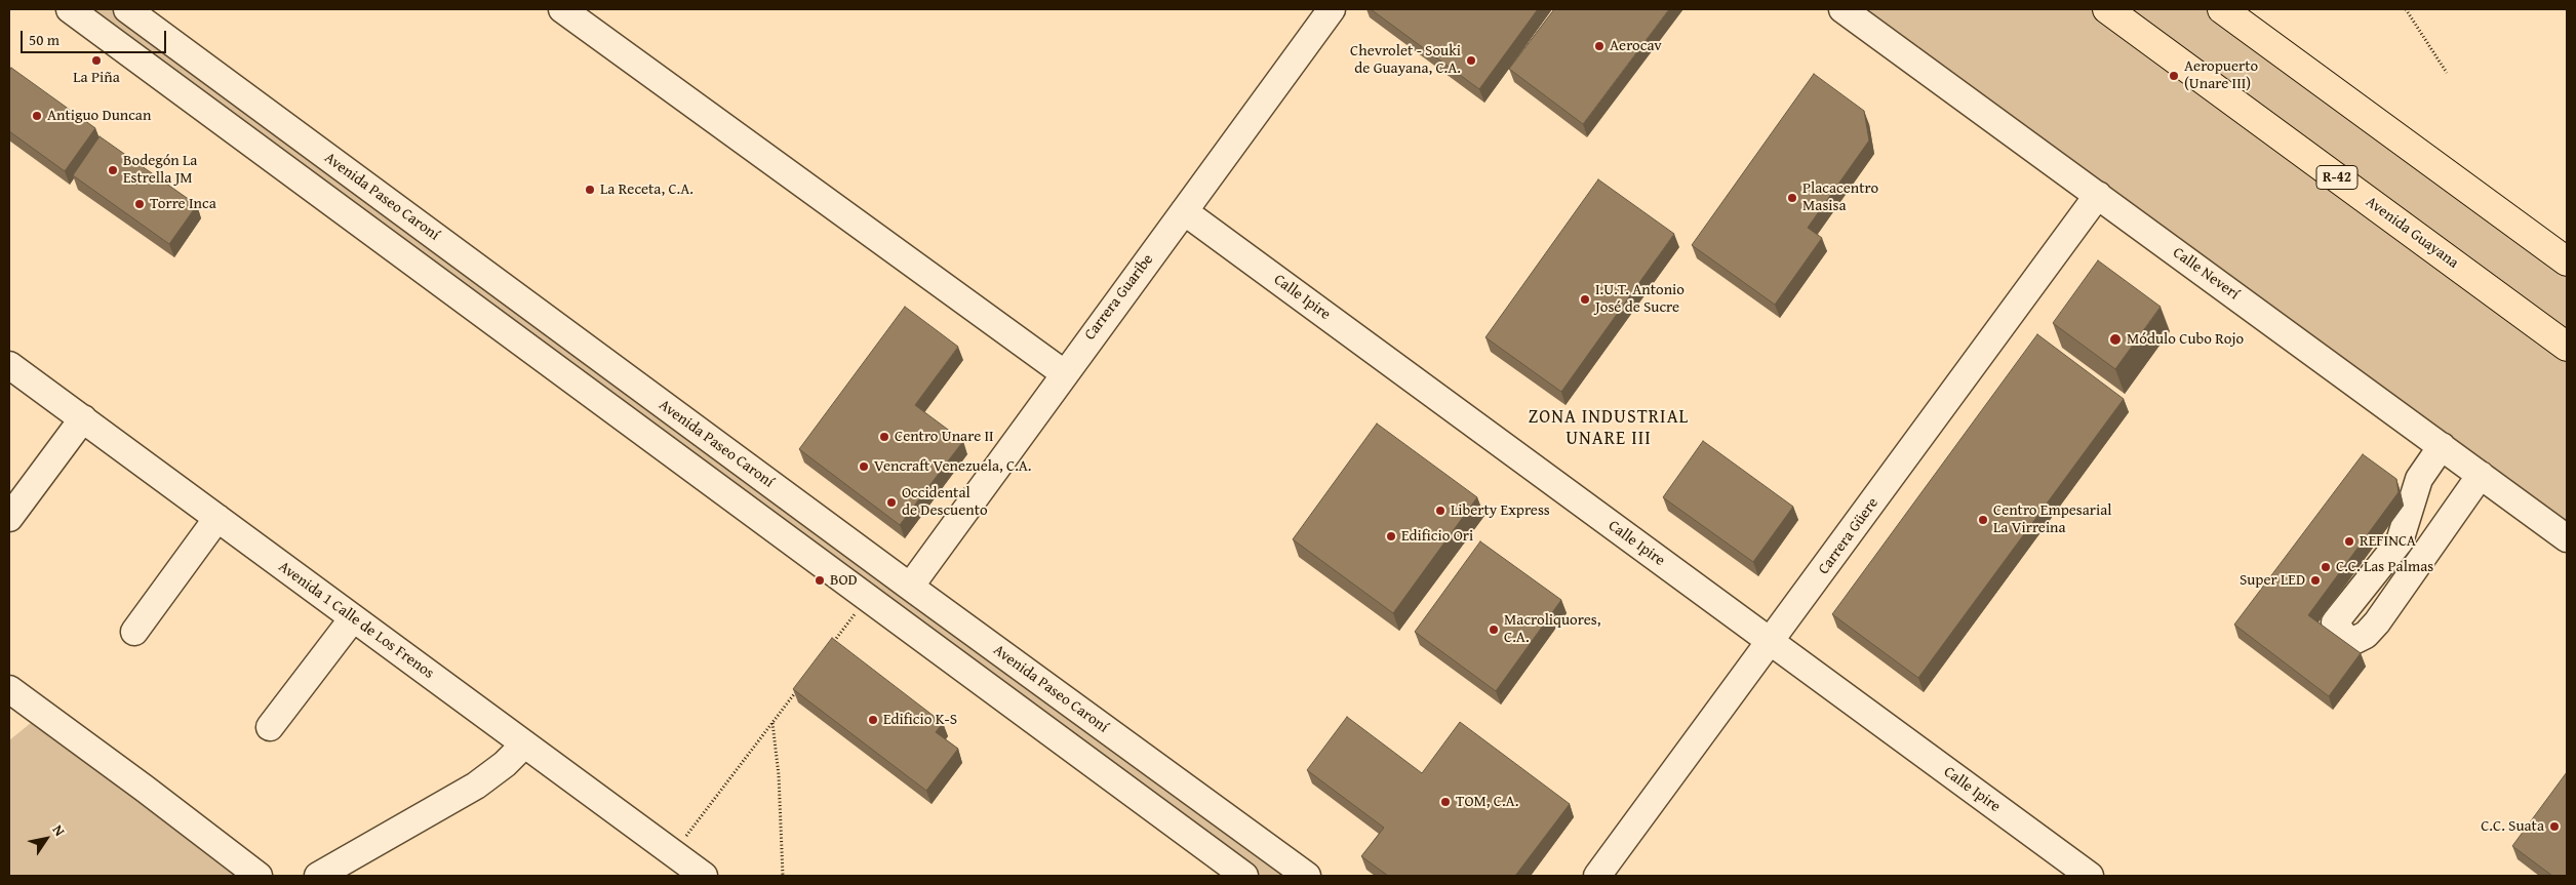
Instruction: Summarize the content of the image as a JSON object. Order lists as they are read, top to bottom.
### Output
{
  "streets": {
    "main road": ["R-42", "Avenida Guayana"],
    "street": [
      "Avenida Paseo Caroní",
      "Calle Neverí",
      "Carrera Guaribe",
      "Calle Ipire",
      "Carrera Güere",
      "Avenida 1 Calle de Los Frenos"
    ]
  },
  "crossings": [
    ["Avenida Paseo Caroní", "Carrera Guaribe"],
    ["Calle Neverí", "Carrera Güere"],
    ["Carrera Guaribe", "Calle Ipire"],
    ["Calle Ipire", "Carrera Güere"]
  ],
  "districts": ["ZONA INDUSTRIAL UNARE III"],
  "places": [
    "Aerocav",
    "La Piña",
    "Chevrolet - Souki de Guayana, C.A.",
    "Aeropuerto (Unare III)",
    "Antiguo Duncan",
    "Bodegón La Estrella JM",
    "La Receta, C.A.",
    "Placacentro Masisa",
    "Torre Inca",
    "I.U.T. Antonio José de Sucre",
    "Módulo Cubo Rojo",
    "Centro Unare II",
    "Vencraft Venezuela, C.A.",
    "Occidental de Descuento",
    "Liberty Express",
    "Centro Empesarial La Virreina",
    "Edificio Ori",
    "REFINCA",
    "C.C. Las Palmas",
    "BOD",
    "Super LED",
    "Macroliquores, C.A.",
    "Edificio K-S",
    "TOM, C.A.",
    "C.C. Suata"
  ],
  "scale_bar": "50 m",
  "north": "top right"
}
